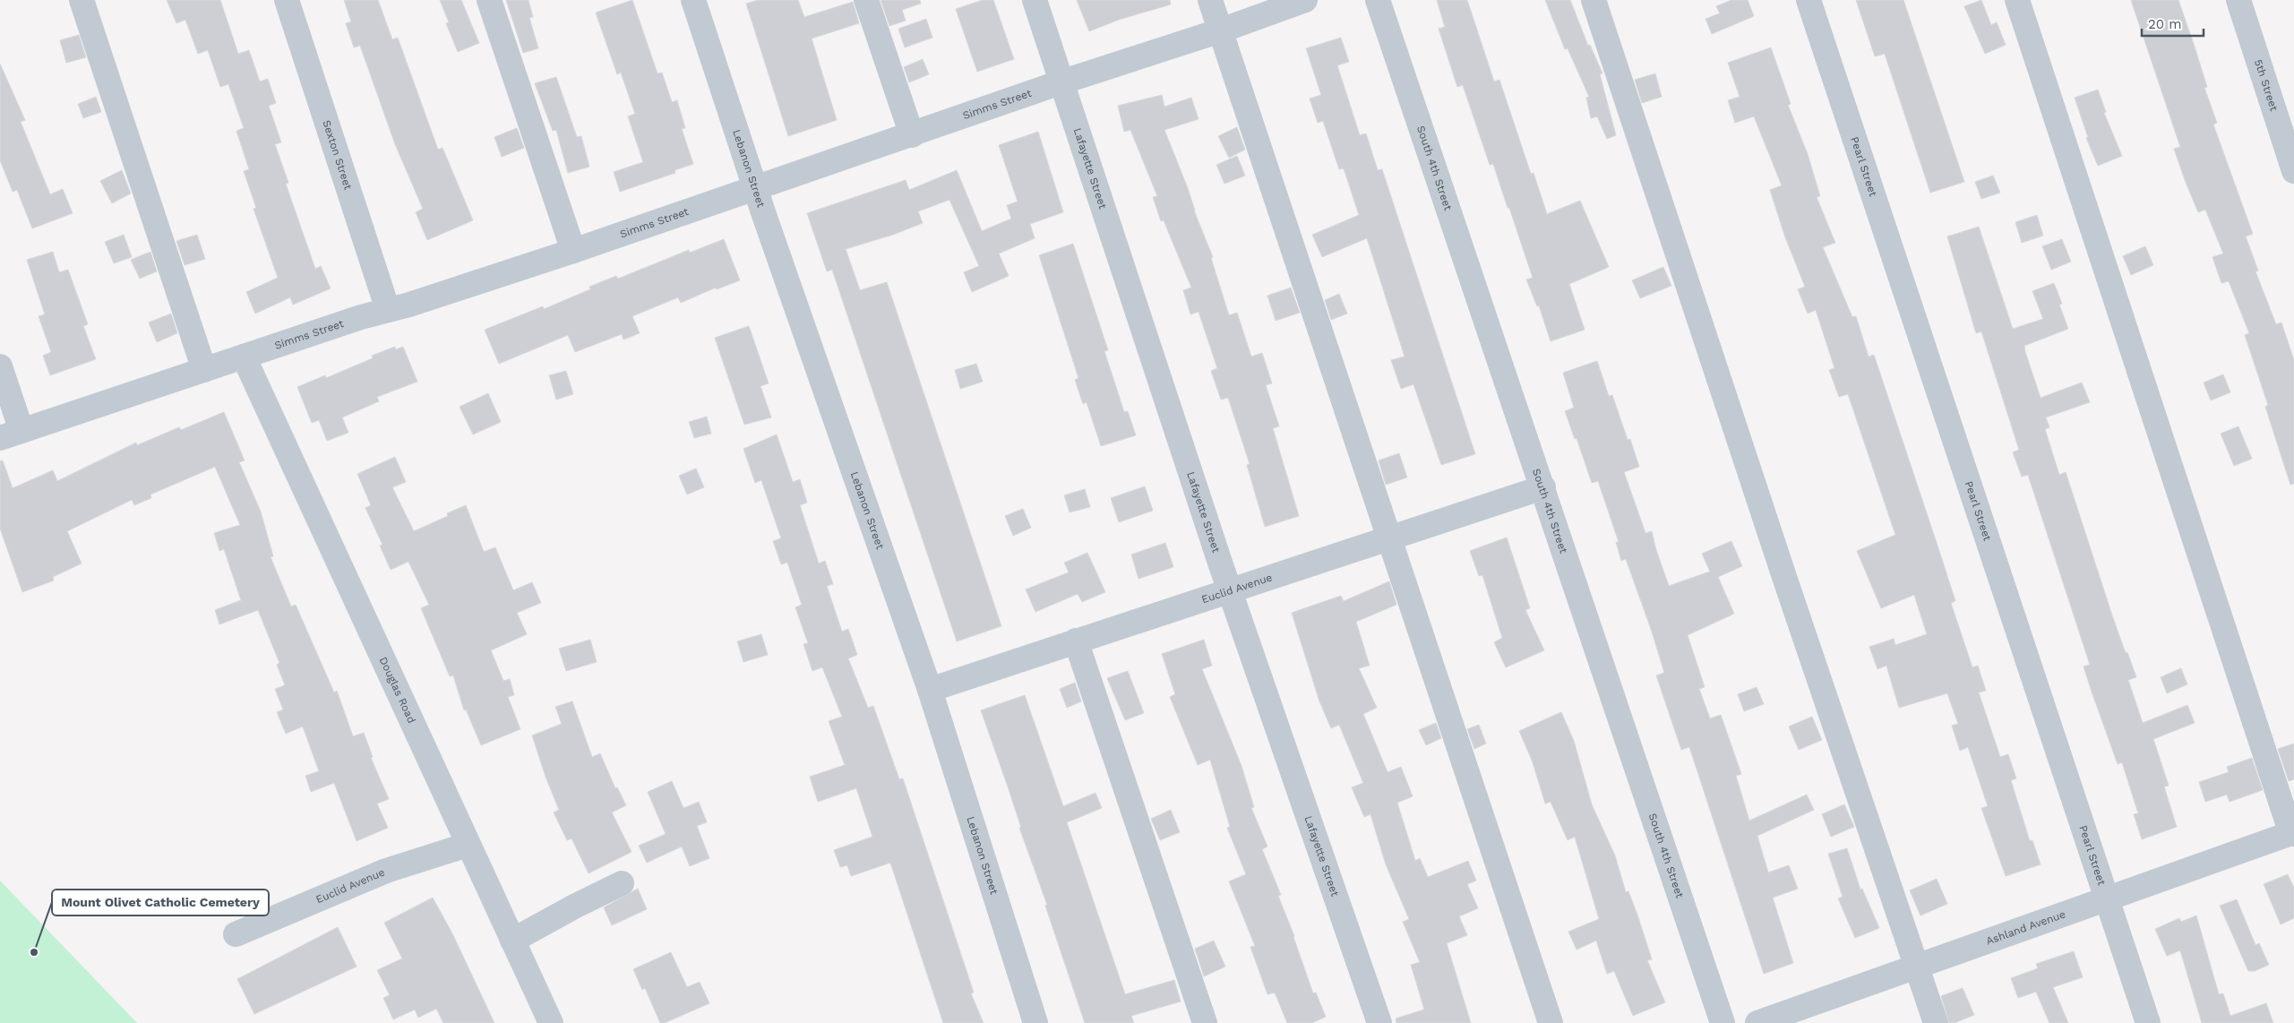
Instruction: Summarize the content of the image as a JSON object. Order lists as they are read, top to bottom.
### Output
{
  "streets": {
    "street": [
      "5th Street",
      "Simms Street",
      "Sexton Street",
      "Lebanon Street",
      "South 4th Street",
      "Pearl Street",
      "Lafayette Street",
      "Euclid Avenue",
      "Douglas Road",
      "Ashland Avenue"
    ]
  },
  "crossings": [
    ["Simms Street", "Sexton Street"],
    ["Simms Street", "Lebanon Street"],
    ["Simms Street", "Lafayette Street"],
    ["Simms Street", "Douglas Road"],
    ["Lebanon Street", "Euclid Avenue"],
    ["South 4th Street", "Euclid Avenue"],
    ["Pearl Street", "Ashland Avenue"],
    ["Lafayette Street", "Euclid Avenue"],
    ["Euclid Avenue", "Douglas Road"]
  ],
  "places": ["Mount Olivet Catholic Cemetery"],
  "scale_bar": "20 m"
}
